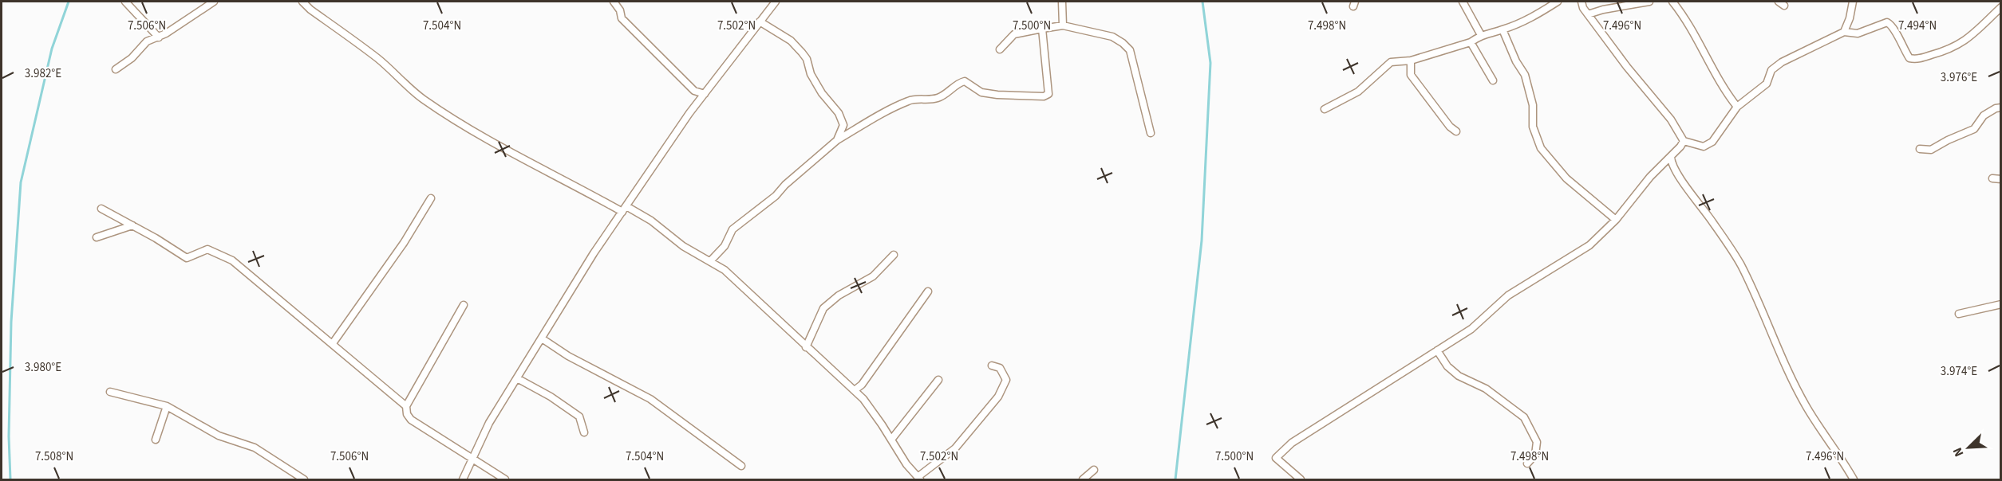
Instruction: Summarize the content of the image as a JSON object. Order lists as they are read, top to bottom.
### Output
{
  "north": "bottom left",
  "coordinates": [
    "7.504°N",
    "7.502°N",
    "7.500°N",
    "7.498°N",
    "7.496°N",
    "7.494°N",
    "7.506°N",
    "3.982°E",
    "3.976°E",
    "3.980°E",
    "3.974°E",
    "7.508°N"
  ]
}
